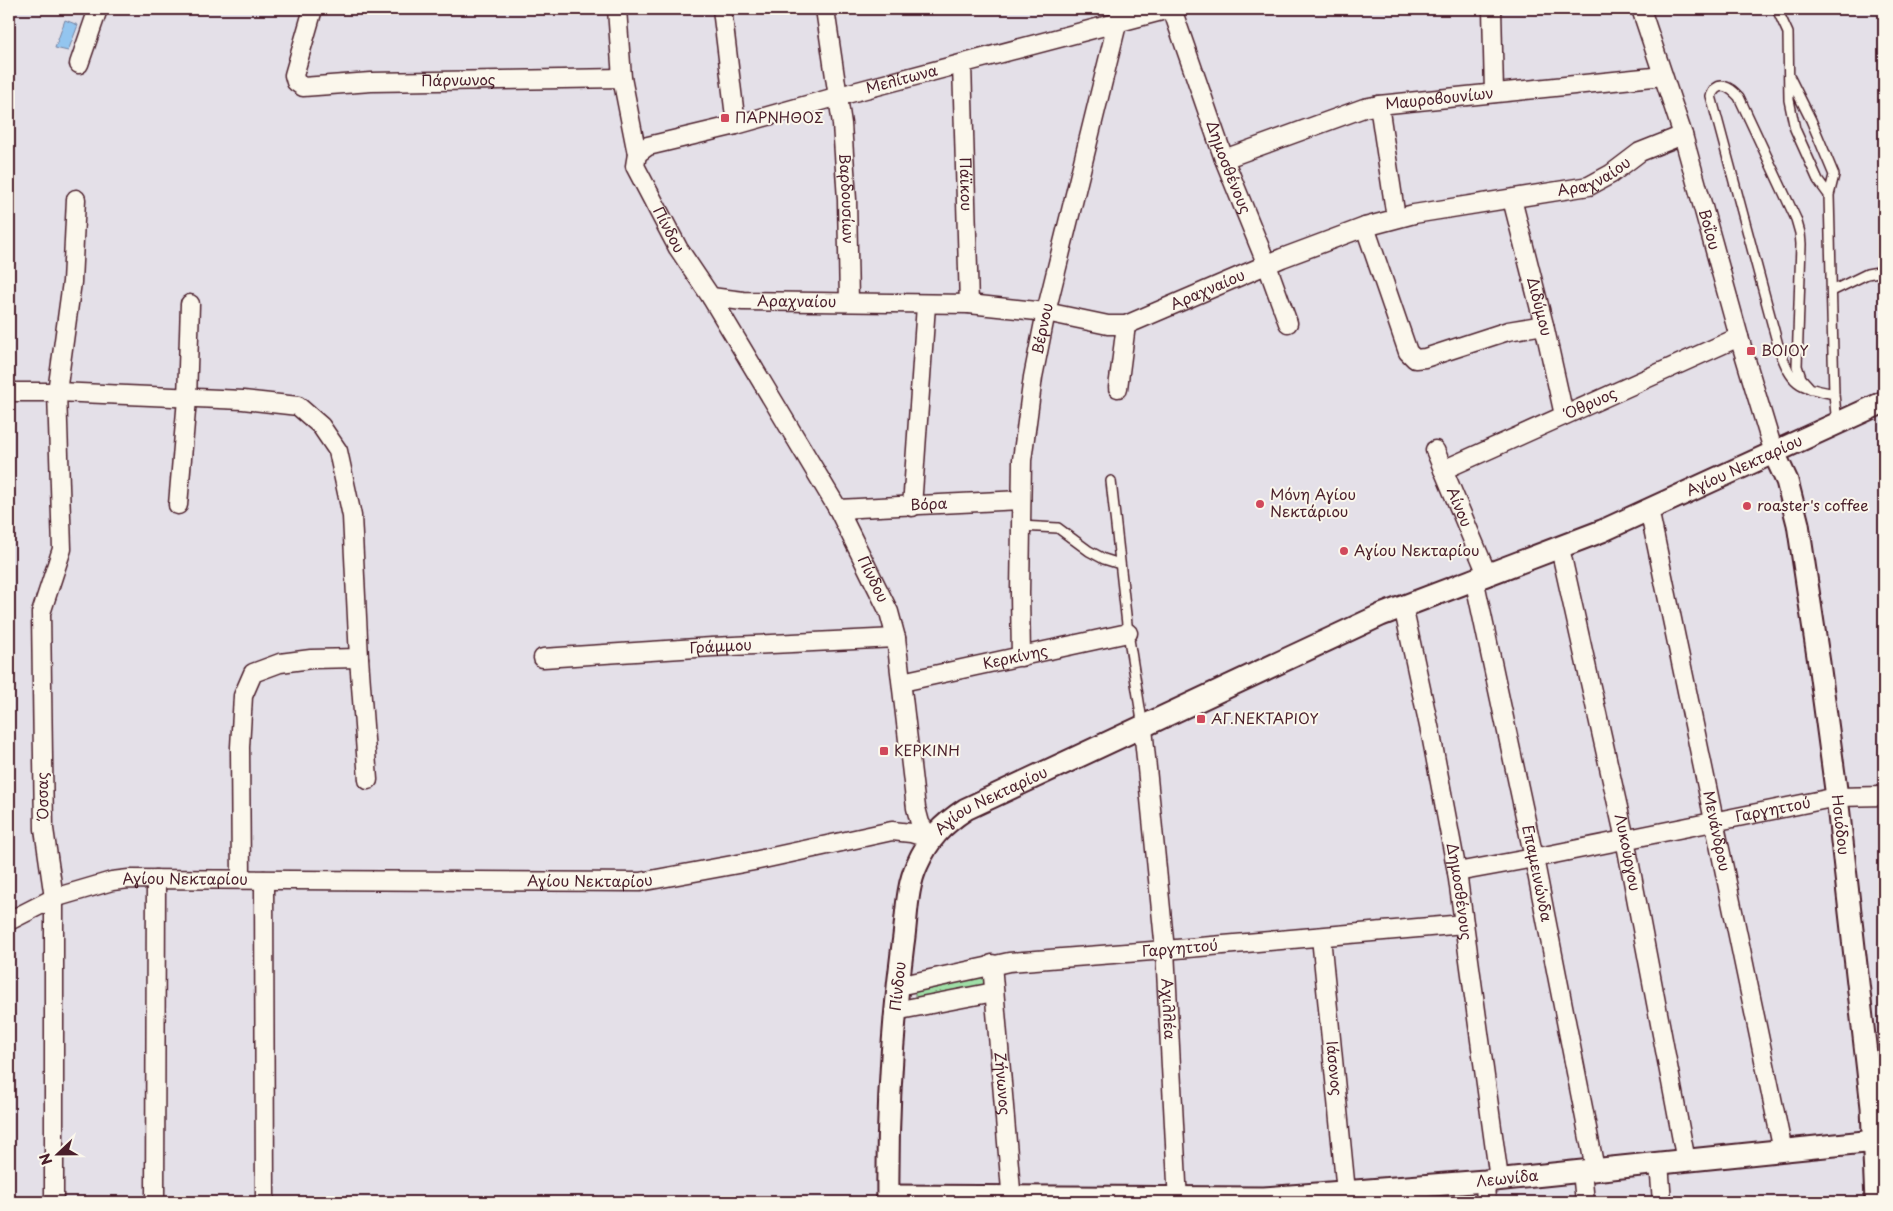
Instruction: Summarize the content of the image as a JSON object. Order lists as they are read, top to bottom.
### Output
{
  "streets": {
    "street": [
      "Μελίτωνα",
      "Πάρνωνος",
      "Μαυροβουνίων",
      "Δημοσθένους",
      "Αραχναίου",
      "Πάϊκου",
      "Βαρδουσίων",
      "Πίνδου",
      "Βοΐου",
      "Διδύμου",
      "Βέρνου",
      "Όθρυος",
      "Αγίου Νεκταρίου",
      "Βόρα",
      "Αίνου",
      "Γράμμου",
      "Κερκίνης",
      "Όσσας",
      "Γαργηττού",
      "Ησιόδου",
      "Μενάνδρου",
      "Λυκούργου",
      "Επαμεινώνδα",
      "Αχιλλέα",
      "Ιάσονος",
      "Ζήνωνος",
      "Λεωνίδα"
    ]
  },
  "crossings": [
    ["Μελίτωνα", "Δημοσθένους"],
    ["Μελίτωνα", "Πάϊκου"],
    ["Μελίτωνα", "Βαρδουσίων"],
    ["Μελίτωνα", "Πίνδου"],
    ["Μελίτωνα", "Βέρνου"],
    ["Πάρνωνος", "Πίνδου"],
    ["Μαυροβουνίων", "Δημοσθένους"],
    ["Μαυροβουνίων", "Βοΐου"],
    ["Δημοσθένους", "Αραχναίου"],
    ["Δημοσθένους", "Αγίου Νεκταρίου"],
    ["Δημοσθένους", "Γαργηττού"],
    ["Δημοσθένους", "Λεωνίδα"],
    ["Αραχναίου", "Πάϊκου"],
    ["Αραχναίου", "Βαρδουσίων"],
    ["Αραχναίου", "Πίνδου"],
    ["Αραχναίου", "Βοΐου"],
    ["Αραχναίου", "Διδύμου"],
    ["Αραχναίου", "Βέρνου"],
    ["Πίνδου", "Αγίου Νεκταρίου"],
    ["Πίνδου", "Βόρα"],
    ["Πίνδου", "Γράμμου"],
    ["Πίνδου", "Κερκίνης"],
    ["Πίνδου", "Γαργηττού"],
    ["Πίνδου", "Λεωνίδα"],
    ["Βοΐου", "Όθρυος"],
    ["Βοΐου", "Αγίου Νεκταρίου"],
    ["Βοΐου", "Ησιόδου"],
    ["Διδύμου", "Όθρυος"],
    ["Βέρνου", "Βόρα"],
    ["Βέρνου", "Κερκίνης"],
    ["Όθρυος", "Αίνου"],
    ["Αγίου Νεκταρίου", "Αίνου"],
    ["Αγίου Νεκταρίου", "Όσσας"],
    ["Αγίου Νεκταρίου", "Ησιόδου"],
    ["Αγίου Νεκταρίου", "Μενάνδρου"],
    ["Αγίου Νεκταρίου", "Λυκούργου"],
    ["Αγίου Νεκταρίου", "Επαμεινώνδα"],
    ["Αγίου Νεκταρίου", "Αχιλλέα"],
    ["Αίνου", "Επαμεινώνδα"],
    ["Γαργηττού", "Ησιόδου"],
    ["Γαργηττού", "Μενάνδρου"],
    ["Γαργηττού", "Λυκούργου"],
    ["Γαργηττού", "Επαμεινώνδα"],
    ["Γαργηττού", "Αχιλλέα"],
    ["Γαργηττού", "Ιάσονος"],
    ["Γαργηττού", "Ζήνωνος"],
    ["Ησιόδου", "Λεωνίδα"],
    ["Μενάνδρου", "Λεωνίδα"],
    ["Λυκούργου", "Λεωνίδα"],
    ["Επαμεινώνδα", "Λεωνίδα"],
    ["Αχιλλέα", "Λεωνίδα"],
    ["Ιάσονος", "Λεωνίδα"],
    ["Ζήνωνος", "Λεωνίδα"]
  ],
  "places": {
    "transit": [
      "ΠΑΡΝΗΘΟΣ",
      "ΒΟΙΟΥ",
      "ΑΓ.ΝΕΚΤΑΡΙΟΥ",
      "ΚΕΡΚΙΝΗ"
    ],
    "other": ["Μόνη Αγίου Νεκτάριου", "roaster's coffee", "Αγίου Νεκταρίου"]
  },
  "north": "left"
}
